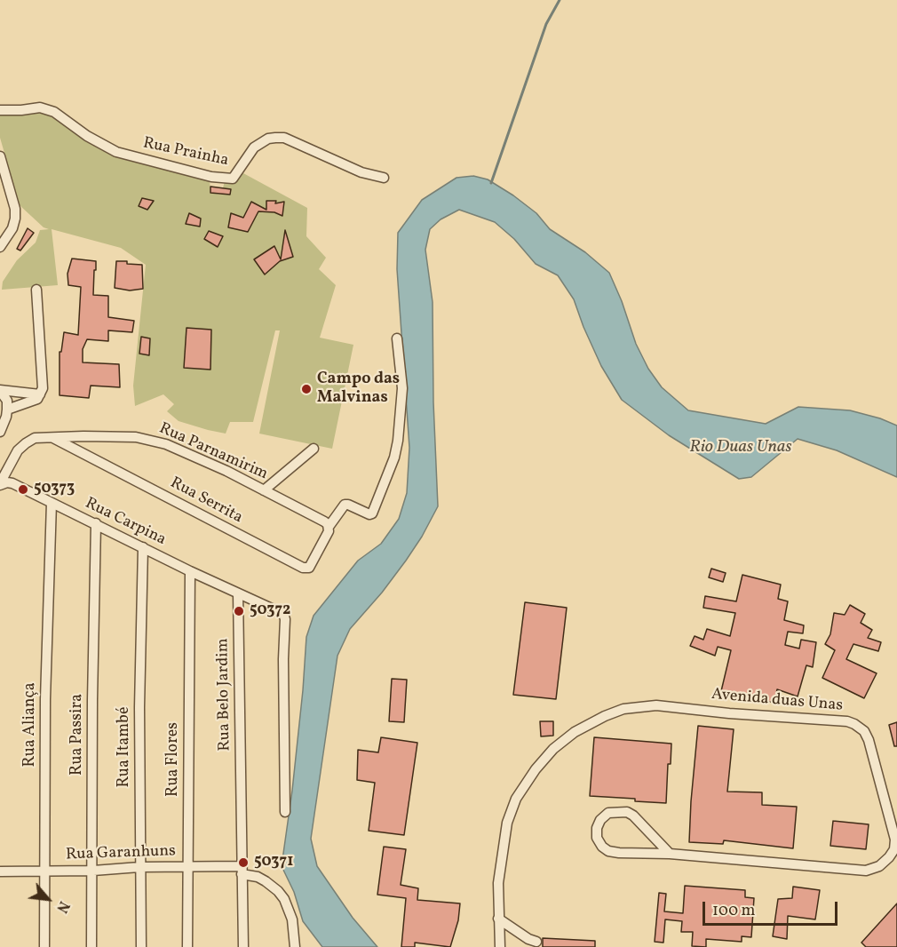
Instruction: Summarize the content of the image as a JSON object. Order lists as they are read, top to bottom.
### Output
{
  "streets": {
    "street": [
      "Rua Prainha",
      "Rua Parnamirim",
      "Rua Serrita",
      "Rua Carpina",
      "Rua Belo Jardim",
      "Avenida duas Unas",
      "Rua Aliança",
      "Rua Passira",
      "Rua Itambé",
      "Rua Flores",
      "Rua Garanhuns"
    ]
  },
  "crossings": [
    ["Rua Parnamirim", "Rua Serrita"],
    ["Rua Parnamirim", "Rua Carpina"],
    ["Rua Carpina", "Rua Belo Jardim"],
    ["Rua Carpina", "Rua Aliança"],
    ["Rua Carpina", "Rua Passira"],
    ["Rua Carpina", "Rua Itambé"],
    ["Rua Carpina", "Rua Flores"],
    ["Rua Belo Jardim", "Rua Garanhuns"],
    ["Rua Aliança", "Rua Garanhuns"],
    ["Rua Passira", "Rua Garanhuns"],
    ["Rua Itambé", "Rua Garanhuns"],
    ["Rua Flores", "Rua Garanhuns"]
  ],
  "water": ["Rio Duas Unas"],
  "places": [
    "Campo das Malvinas",
    "50373",
    "50372",
    "50371"
  ],
  "scale_bar": "100 m",
  "north": "bottom right"
}
